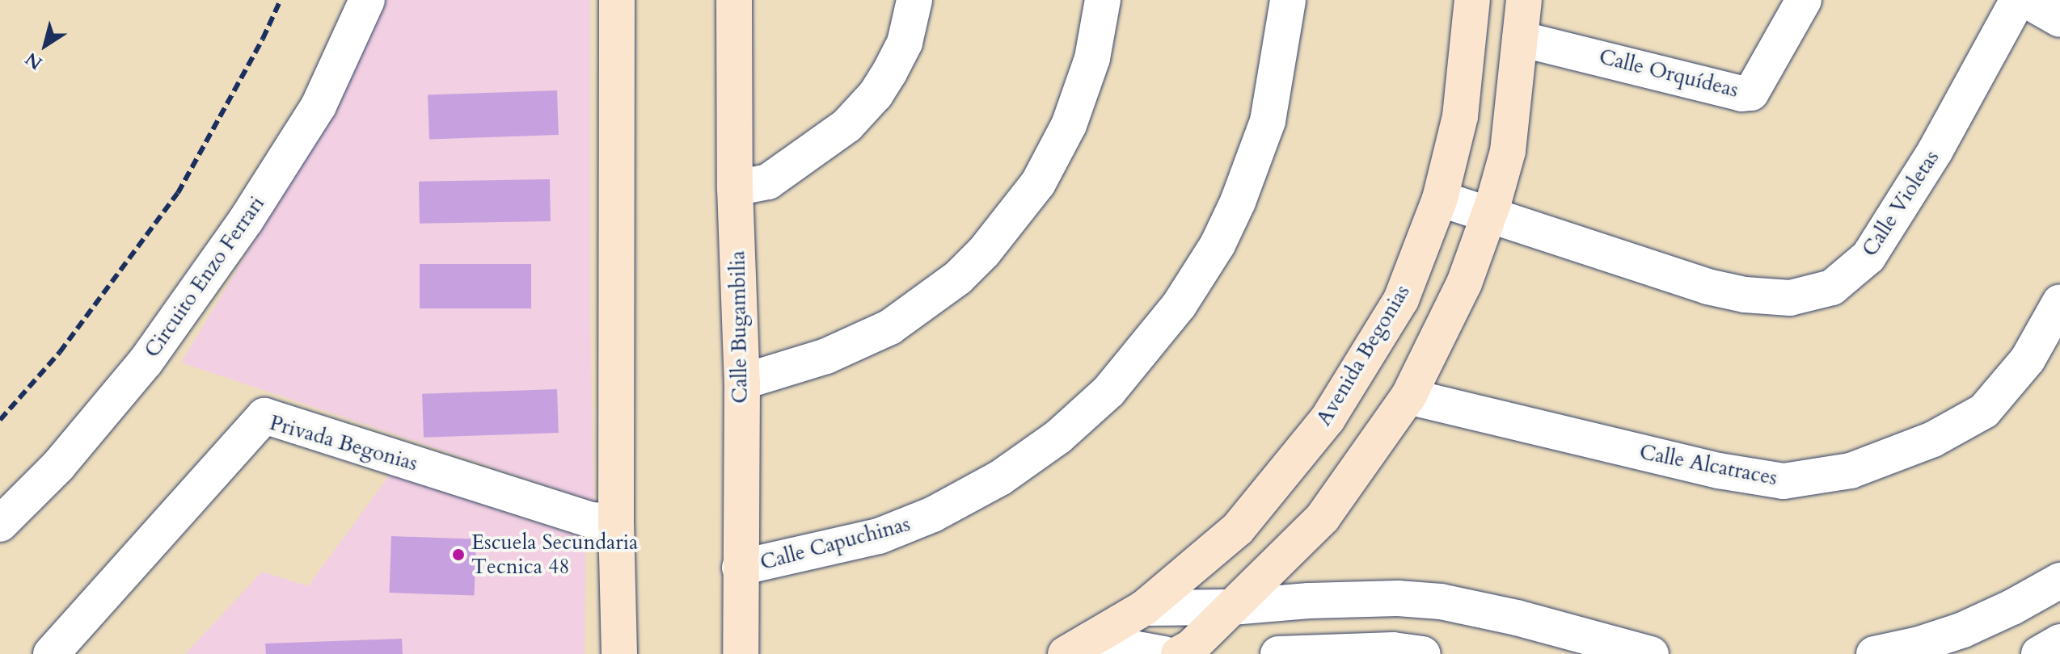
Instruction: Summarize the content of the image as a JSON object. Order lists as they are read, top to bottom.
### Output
{
  "streets": {
    "street": [
      "Calle Orquídeas",
      "Calle Violetas",
      "Circuito Enzo Ferrari",
      "Calle Bugambilia",
      "Avenida Begonias",
      "Privada Begonias",
      "Calle Alcatraces",
      "Calle Capuchinas"
    ]
  },
  "crossings": [
    ["Calle Violetas", "Avenida Begonias"],
    ["Calle Bugambilia", "Calle Capuchinas"]
  ],
  "places": ["Escuela Secundaria Tecnica 48"],
  "north": "bottom left"
}
